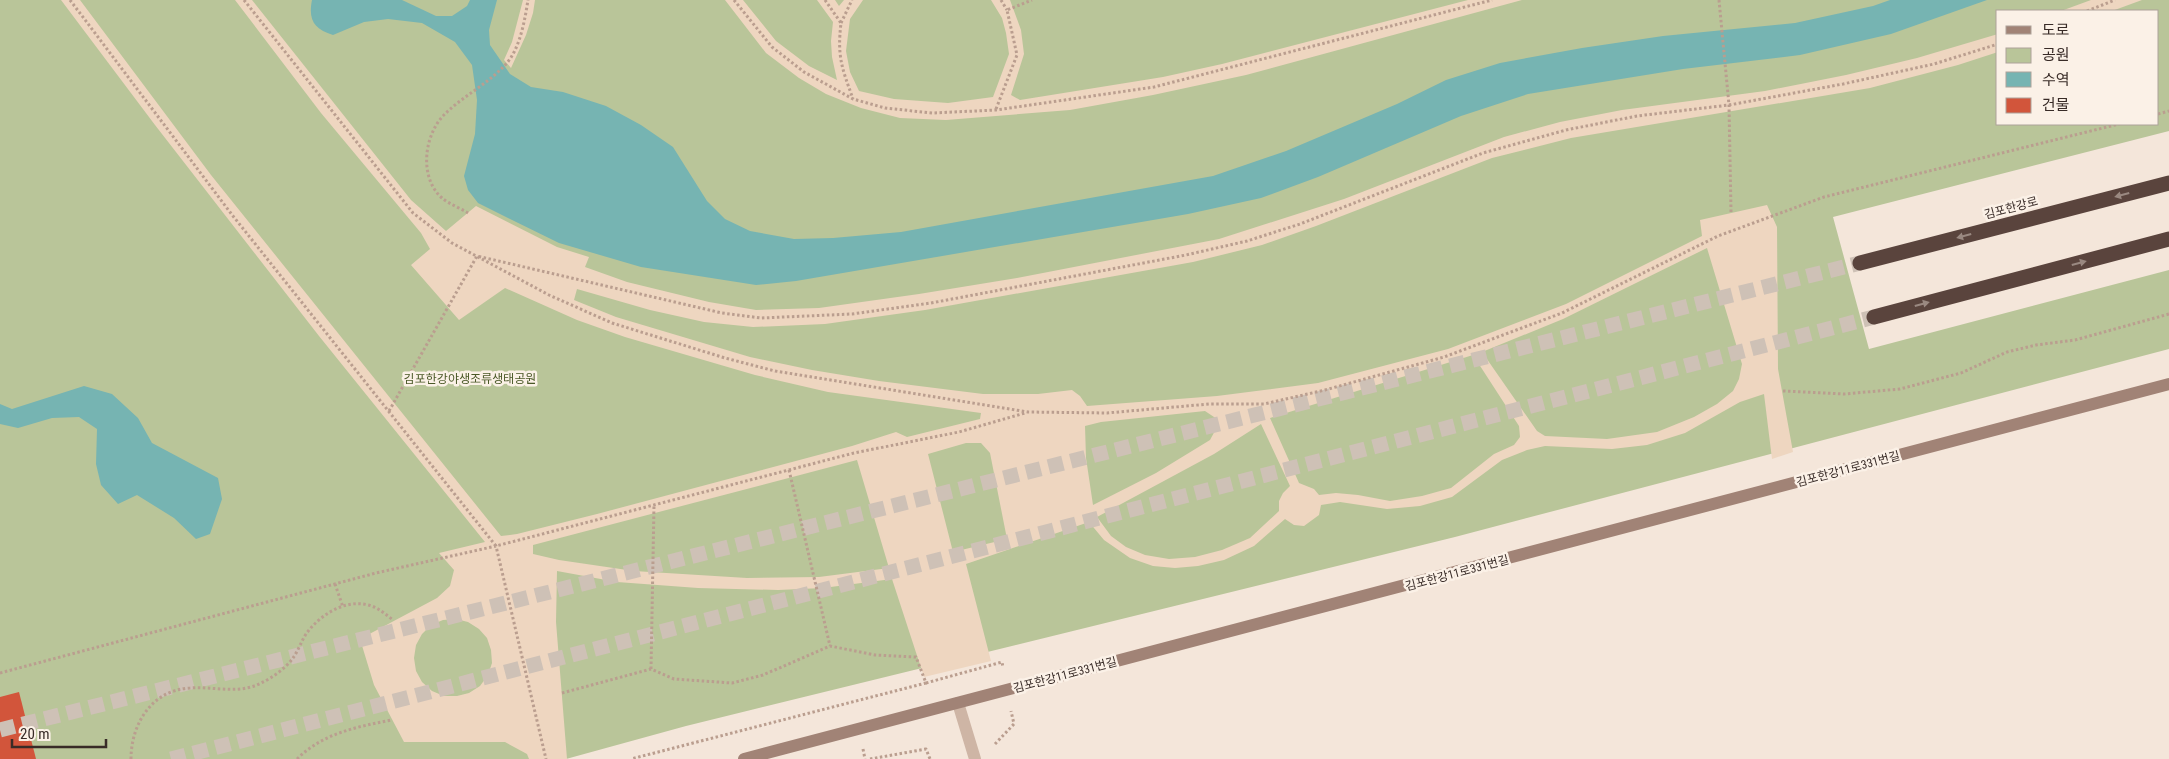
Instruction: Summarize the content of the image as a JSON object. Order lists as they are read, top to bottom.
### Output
{
  "streets": {
    "highway": ["김포한강로"],
    "main road": ["김포한강11로331번길"]
  },
  "parks": ["김포한강야생조류생태공원"],
  "legend": [
    "도로",
    "공원",
    "수역",
    "건물"
  ],
  "scale_bar": "20 m"
}
